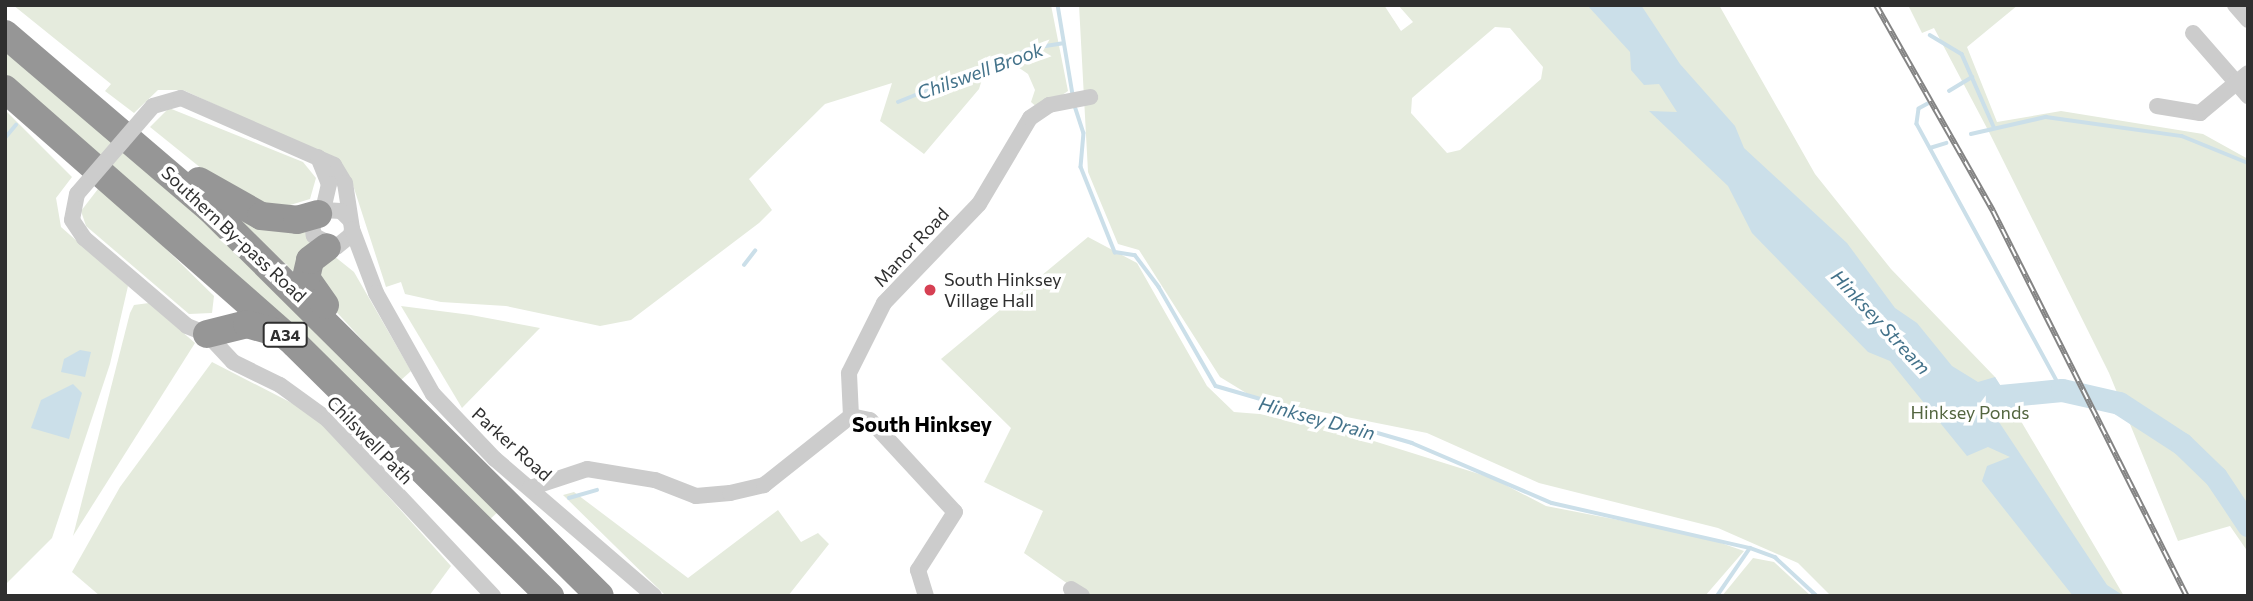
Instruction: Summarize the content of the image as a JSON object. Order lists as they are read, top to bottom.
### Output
{
  "streets": {
    "highway": ["Southern By-pass Road", "A34"],
    "street": ["Manor Road", "Chilswell Path", "Parker Road"]
  },
  "crossings": [
    ["Chilswell Path", "Parker Road"]
  ],
  "districts": ["South Hinksey"],
  "water": ["Chilswell Brook", "Hinksey Stream", "Hinksey Drain"],
  "parks": ["Hinksey Ponds"],
  "places": ["South Hinksey Village Hall"]
}
